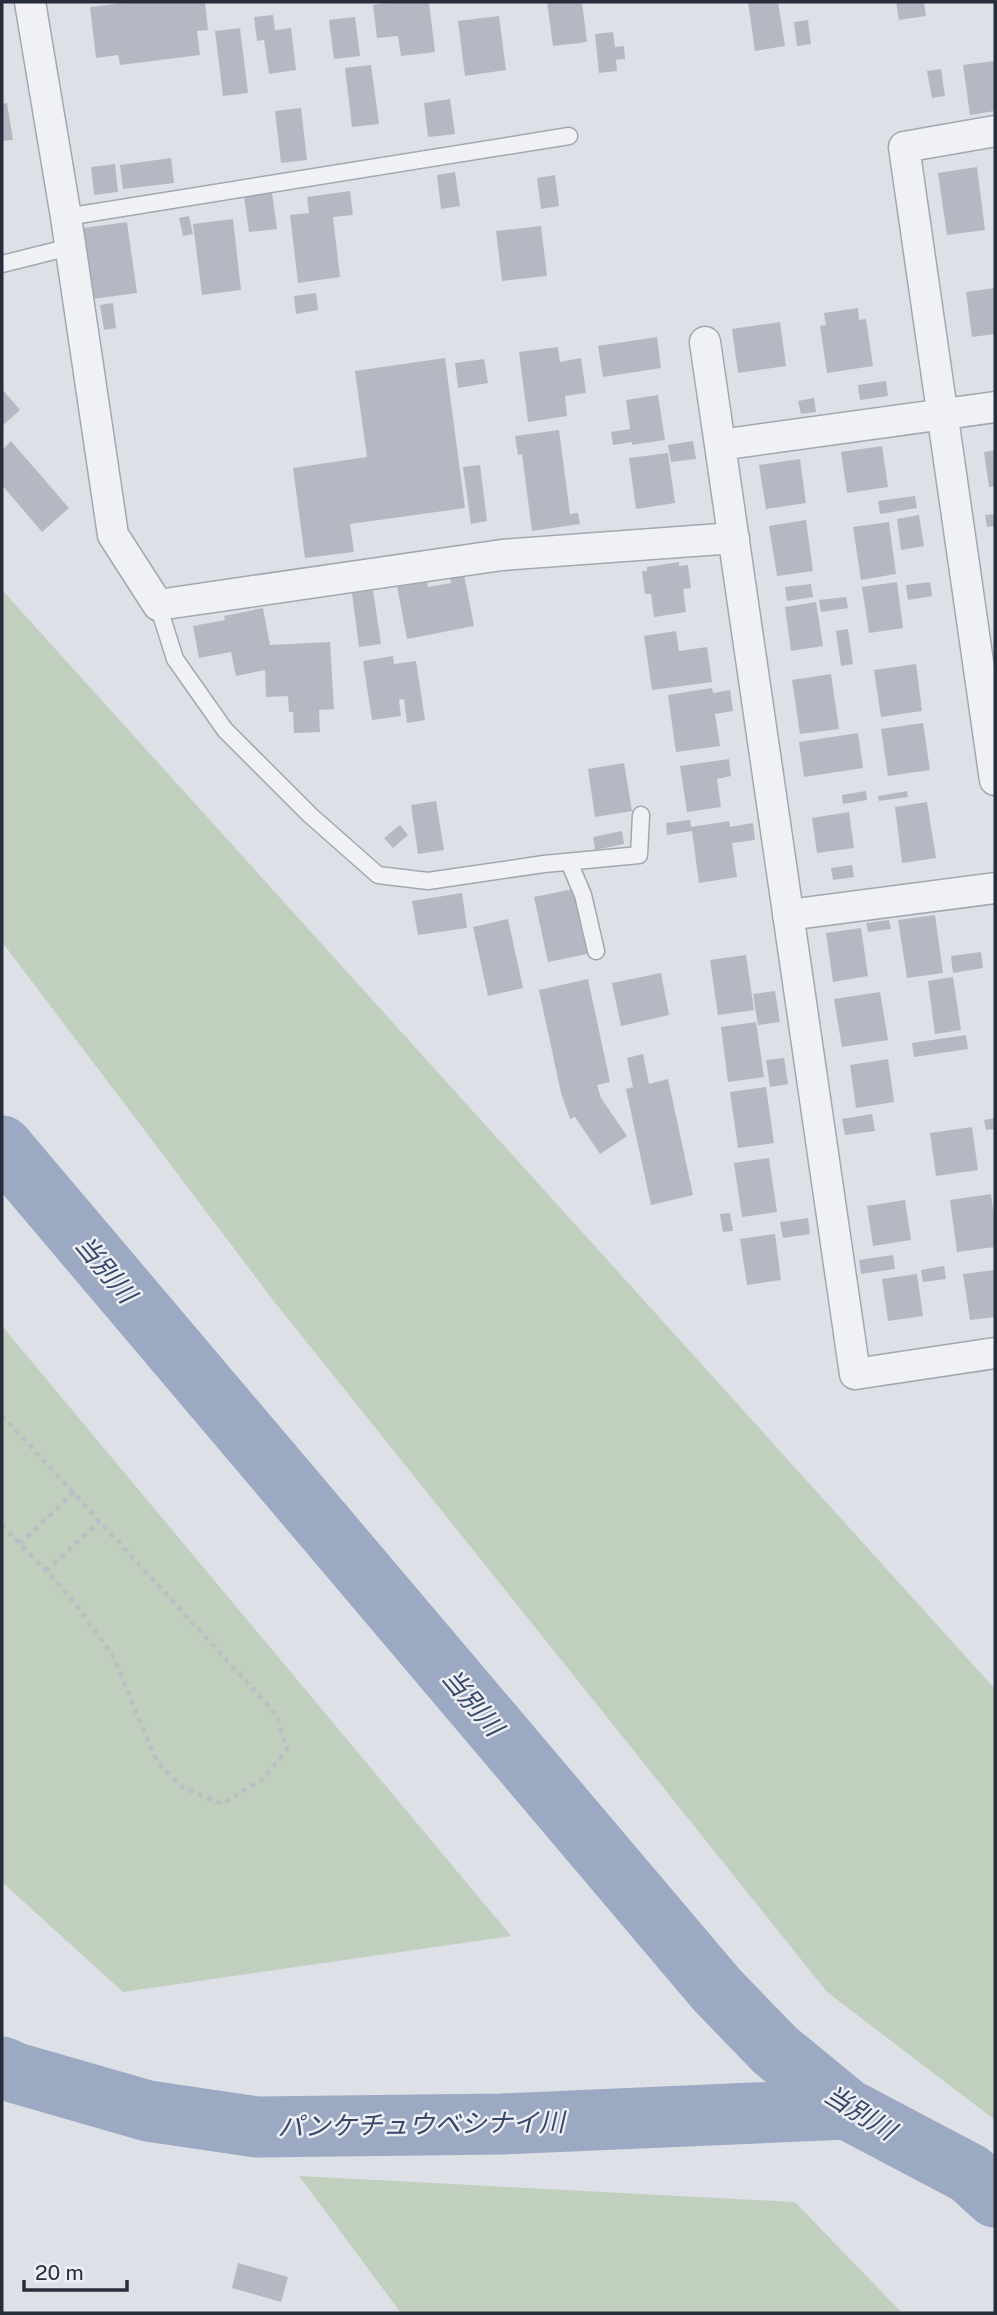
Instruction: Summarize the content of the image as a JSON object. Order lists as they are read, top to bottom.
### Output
{
  "water": ["当別川", "パンケチュウベシナイ川"],
  "scale_bar": "20 m"
}
